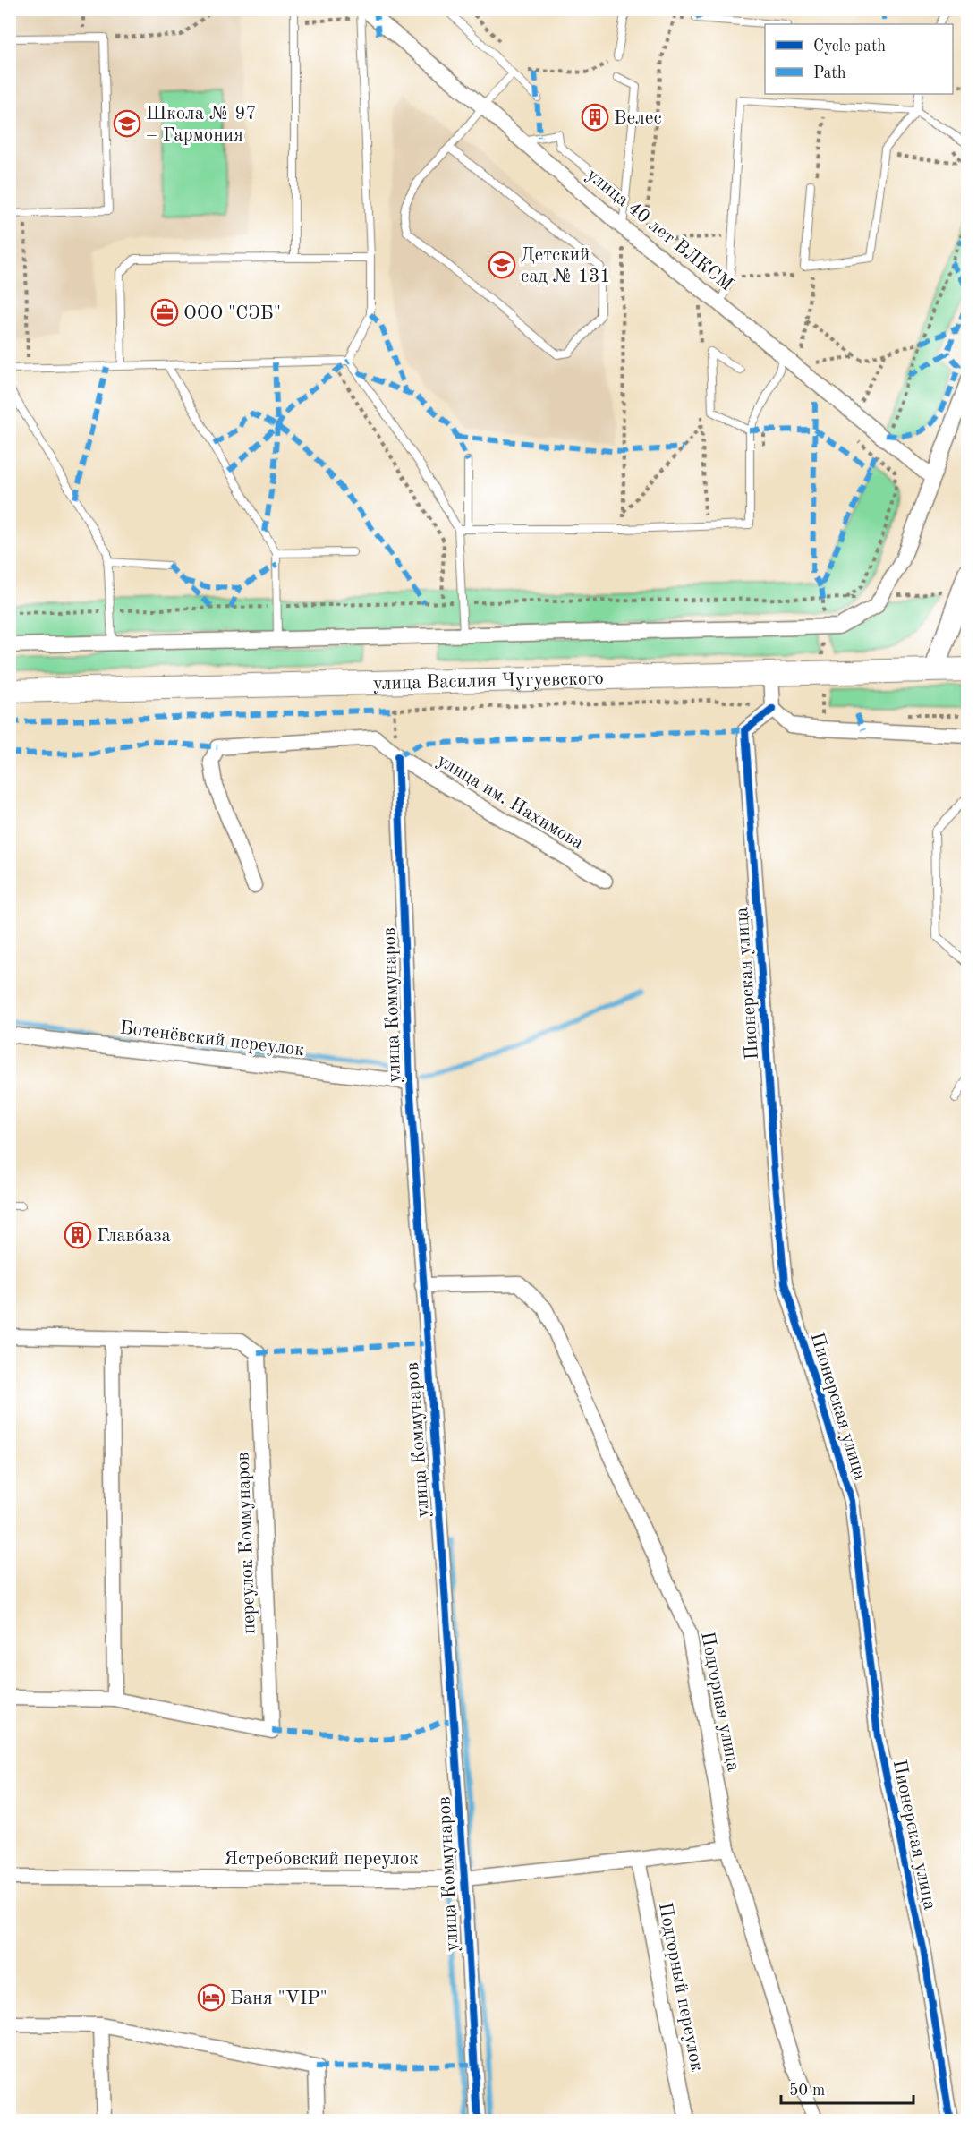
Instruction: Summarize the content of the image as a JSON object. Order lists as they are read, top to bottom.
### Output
{
  "streets": {
    "main road": ["улица Василия Чугуевского"],
    "street": [
      "улица 40 лет ВЛКСМ",
      "улица им. Нахимова",
      "Пионерская улица",
      "улица Коммунаров",
      "Ботенёвский переулок",
      "переулок Коммунаров",
      "Подгорная улица",
      "Ястребовский переулок",
      "Подгорный переулок"
    ]
  },
  "crossings": [
    ["улица им. Нахимова", "улица Коммунаров"],
    ["улица Коммунаров", "Ботенёвский переулок"],
    ["улица Коммунаров", "Подгорная улица"],
    ["улица Коммунаров", "Ястребовский переулок"],
    ["Подгорная улица", "Ястребовский переулок"],
    ["Ястребовский переулок", "Подгорный переулок"]
  ],
  "places": {
    "building": ["Велес", "Главбаза"],
    "school or university": ["Школа № 97 – Гармония", "Детский сад № 131"],
    "office": ["ООО \"СЭБ\""],
    "hotel": ["Баня \"VIP\""]
  },
  "legend": ["Cycle path", "Path"],
  "scale_bar": "50 m"
}
